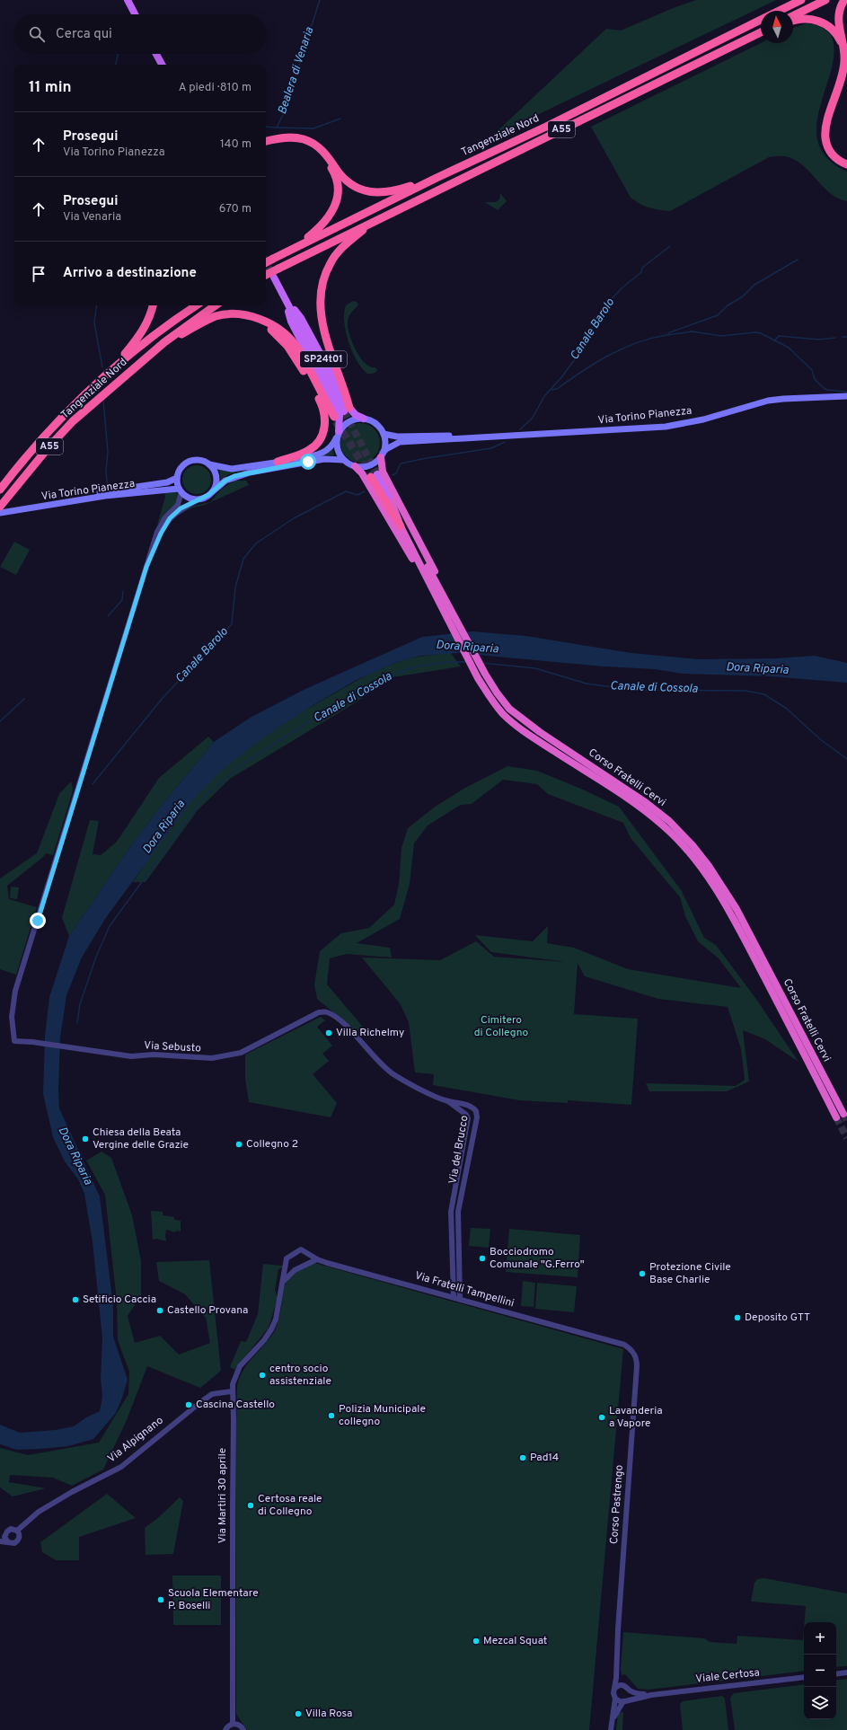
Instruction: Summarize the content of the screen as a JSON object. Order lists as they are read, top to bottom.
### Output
{
  "streets": {
    "highway": ["A55", "Tangenziale Nord", "Corso Fratelli Cervi"],
    "main road": ["SP24t01", "Via Torino Pianezza"],
    "street": [
      "Via Sebusto",
      "Via del Brucco",
      "Via Fratelli Tampellini",
      "Via Alpignano",
      "Via Martiri 30 aprile",
      "Corso Pastrengo",
      "Viale Certosa"
    ]
  },
  "crossings": [
    ["Tangenziale Nord", "Via Torino Pianezza"],
    ["SP24t01", "Via Torino Pianezza"],
    ["Via Sebusto", "Via del Brucco"],
    ["Via del Brucco", "Via Fratelli Tampellini"],
    ["Via Fratelli Tampellini", "Via Martiri 30 aprile"],
    ["Via Fratelli Tampellini", "Corso Pastrengo"],
    ["Via Alpignano", "Via Martiri 30 aprile"],
    ["Corso Pastrengo", "Viale Certosa"]
  ],
  "water": [
    "Bealera di Venaria",
    "Canale Barolo",
    "Dora Riparia",
    "Canale di Cossola"
  ],
  "parks": ["Cimitero di Collegno"],
  "places": [
    "Villa Richelmy",
    "Chiesa della Beata Vergine delle Grazie",
    "Collegno 2",
    "Bocciodromo Comunale \"G.Ferro\"",
    "Protezione Civile Base Charlie",
    "Setificio Caccia",
    "Castello Provana",
    "Deposito GTT",
    "centro socio assistenziale",
    "Cascina Castello",
    "Polizia Municipale collegno",
    "Lavanderia a Vapore",
    "Pad14",
    "Certosa reale di Collegno",
    "Scuola Elementare P. Boselli",
    "Mezcal Squat",
    "Villa Rosa"
  ],
  "north": "top",
  "page": {
    "search": "Cerca qui",
    "heading": ["11 min", "A piedi · 810 m"],
    "list": [
      ["Prosegui", "Via Torino Pianezza", "140 m"],
      ["Prosegui", "Via Venaria", "670 m"],
      "Arrivo a destinazione"
    ],
    "map_buttons": ["+", "−"]
  }
}
